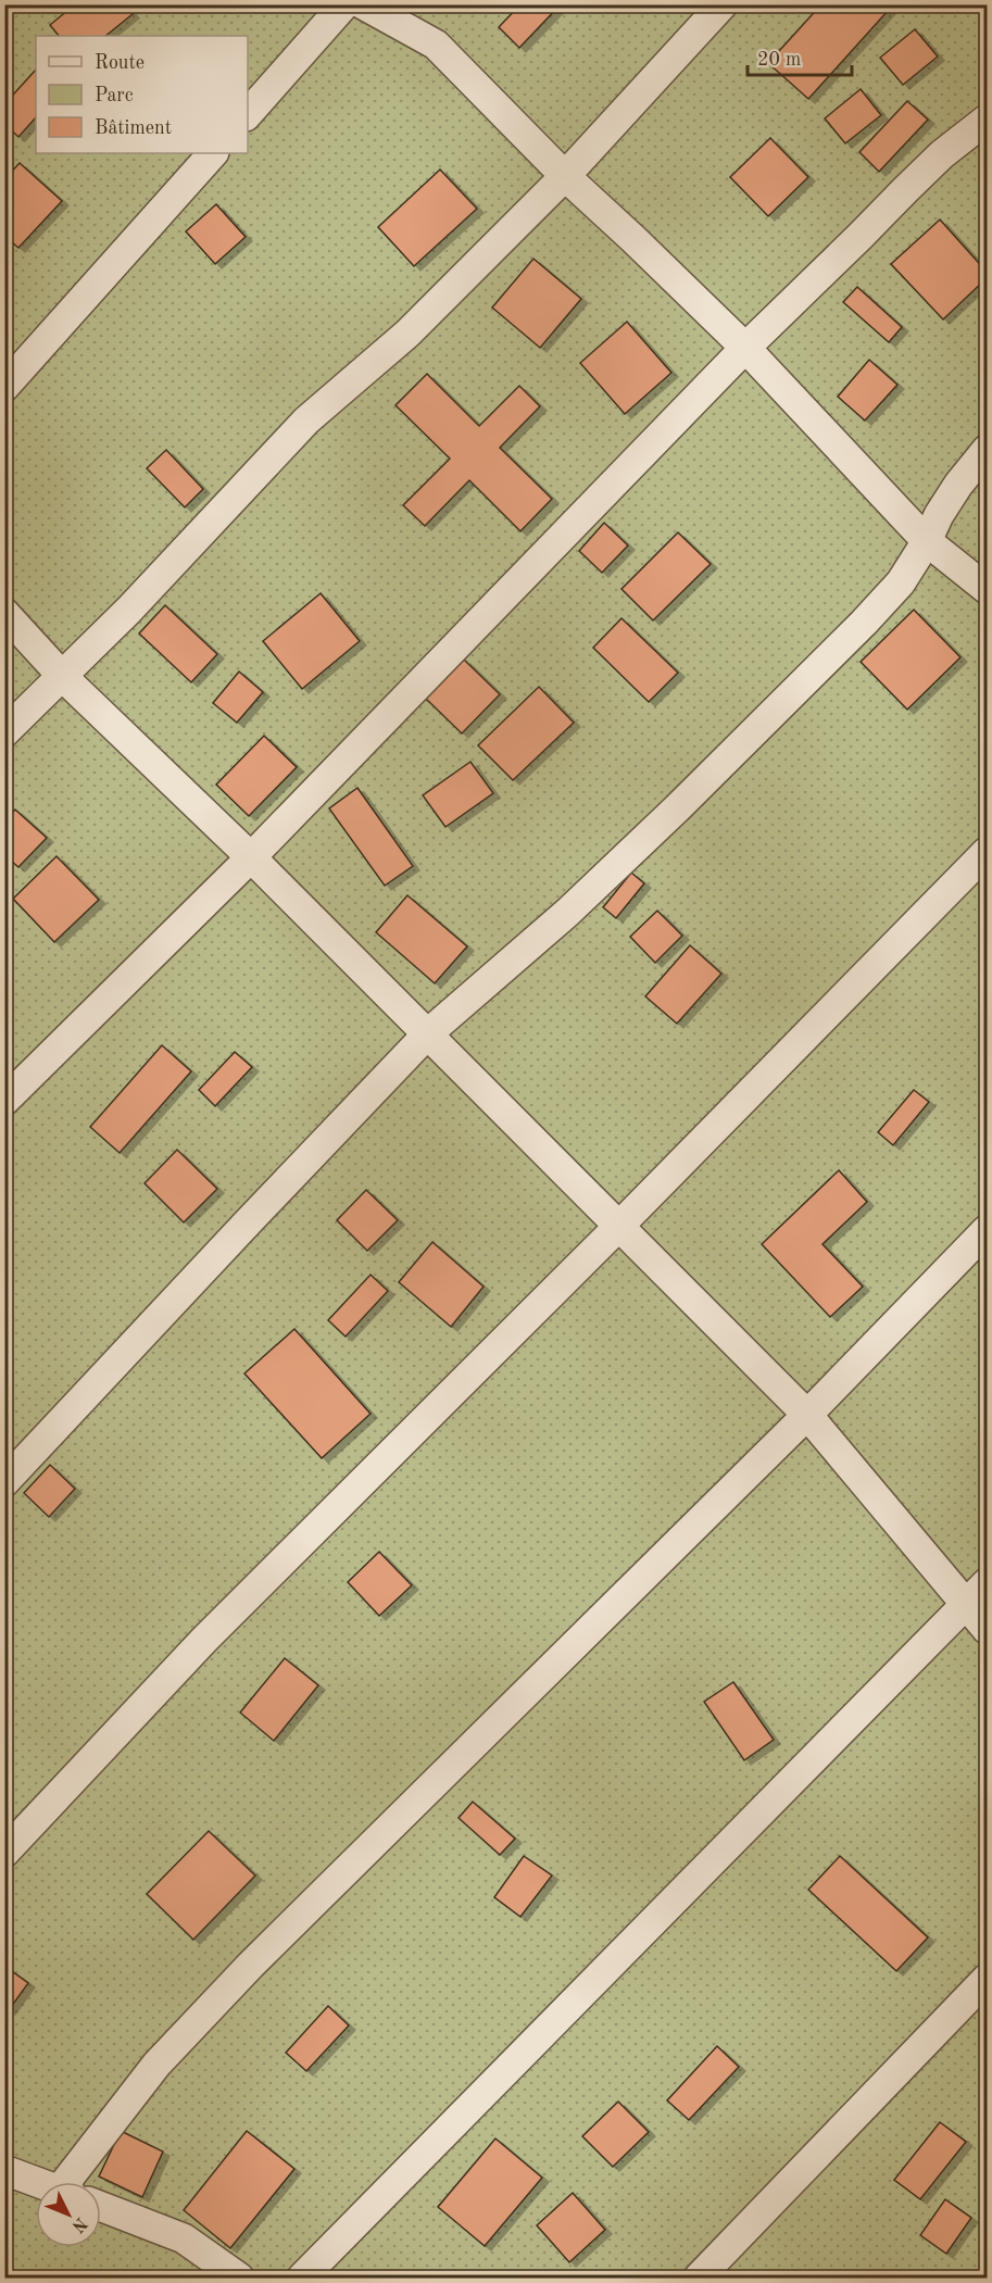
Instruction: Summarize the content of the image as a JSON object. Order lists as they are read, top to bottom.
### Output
{
  "legend": ["Route", "Parc", "Bâtiment"],
  "scale_bar": "20 m",
  "north": "bottom right"
}
